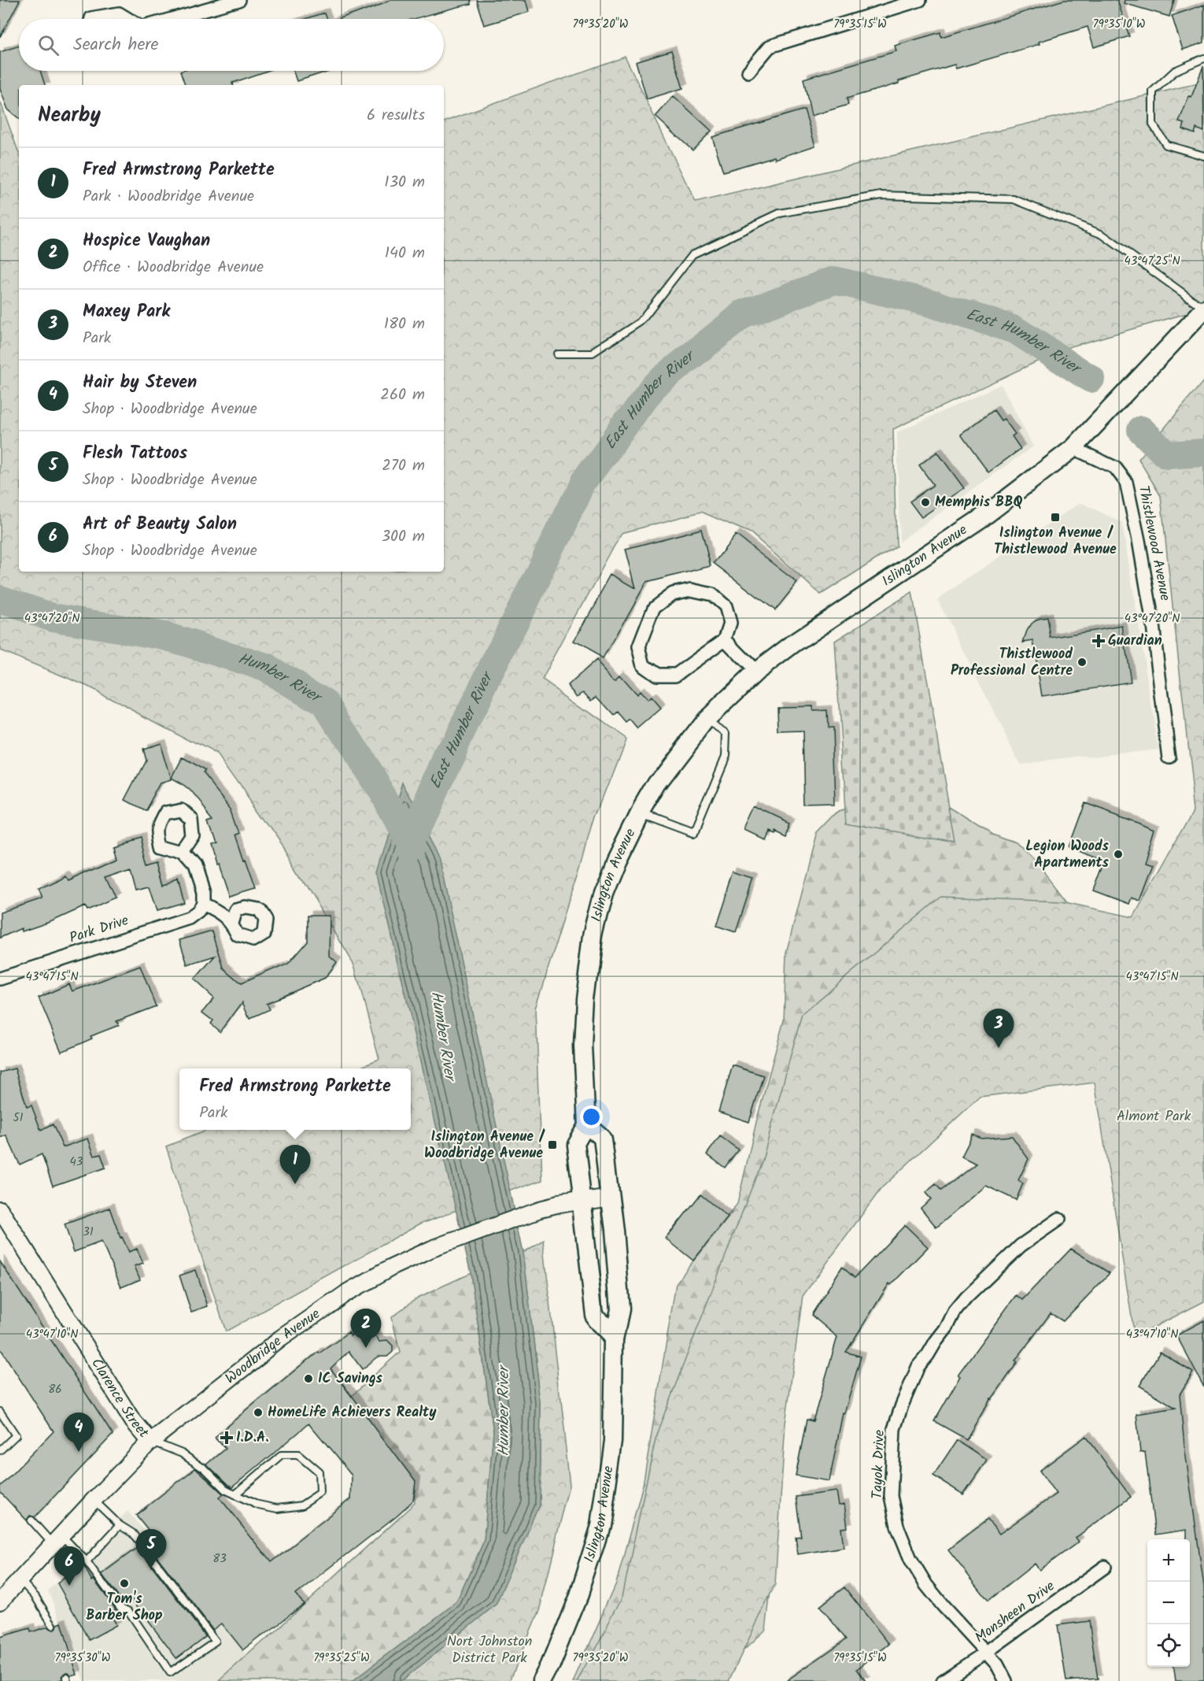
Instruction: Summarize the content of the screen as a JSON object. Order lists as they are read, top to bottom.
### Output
{
  "streets": {
    "main road": ["Islington Avenue"],
    "street": [
      "Thistlewood Avenue",
      "Park Drive",
      "Woodbridge Avenue",
      "Clarence Street",
      "Tayok Drive",
      "Monsheen Drive"
    ]
  },
  "crossings": [
    ["Thistlewood Avenue", "Islington Avenue"],
    ["Islington Avenue", "Woodbridge Avenue"],
    ["Woodbridge Avenue", "Clarence Street"],
    ["Tayok Drive", "Monsheen Drive"]
  ],
  "water": ["East Humber River", "Humber River"],
  "parks": ["Almont Park", "Nort Johnston District Park"],
  "places": {
    "other": [
      "Memphis BBQ",
      "Thistlewood Professional Centre",
      "Legion Woods Apartments",
      "IC Savings",
      "HomeLife Achievers Realty",
      "Tom's Barber Shop"
    ],
    "transit": ["Islington Avenue / Thistlewood Avenue", "Islington Avenue / Woodbridge Avenue"],
    "health": ["Guardian", "I.D.A."]
  },
  "house_numbers": [
    "51",
    "43",
    "31",
    "86",
    "83"
  ],
  "page": {
    "search": "Search here",
    "heading": ["Nearby", "6 results"],
    "list": [
      {
        "mark": "1",
        "name": "Fred Armstrong Parkette",
        "note": "Park · Woodbridge Avenue",
        "value": "130 m"
      },
      {
        "mark": "2",
        "name": "Hospice Vaughan",
        "note": "Office · Woodbridge Avenue",
        "value": "140 m"
      },
      {
        "mark": "3",
        "name": "Maxey Park",
        "note": "Park",
        "value": "180 m"
      },
      {
        "mark": "4",
        "name": "Hair by Steven",
        "note": "Shop · Woodbridge Avenue",
        "value": "260 m"
      },
      {
        "mark": "5",
        "name": "Flesh Tattoos",
        "note": "Shop · Woodbridge Avenue",
        "value": "270 m"
      },
      {
        "mark": "6",
        "name": "Art of Beauty Salon",
        "note": "Shop · Woodbridge Avenue",
        "value": "300 m"
      }
    ],
    "pins": [
      "3",
      "1",
      "2",
      "4",
      "5",
      "6"
    ],
    "popup": ["Fred Armstrong Parkette", "Park"],
    "map_buttons": ["+", "−"]
  },
  "coordinates": [
    "79°35'20\"W",
    "79°35'15\"W",
    "79°35'10\"W",
    "43°47'25\"N",
    "43°47'20\"N",
    "43°47'15\"N",
    "43°47'10\"N",
    "79°35'30\"W",
    "79°35'25\"W"
  ]
}
